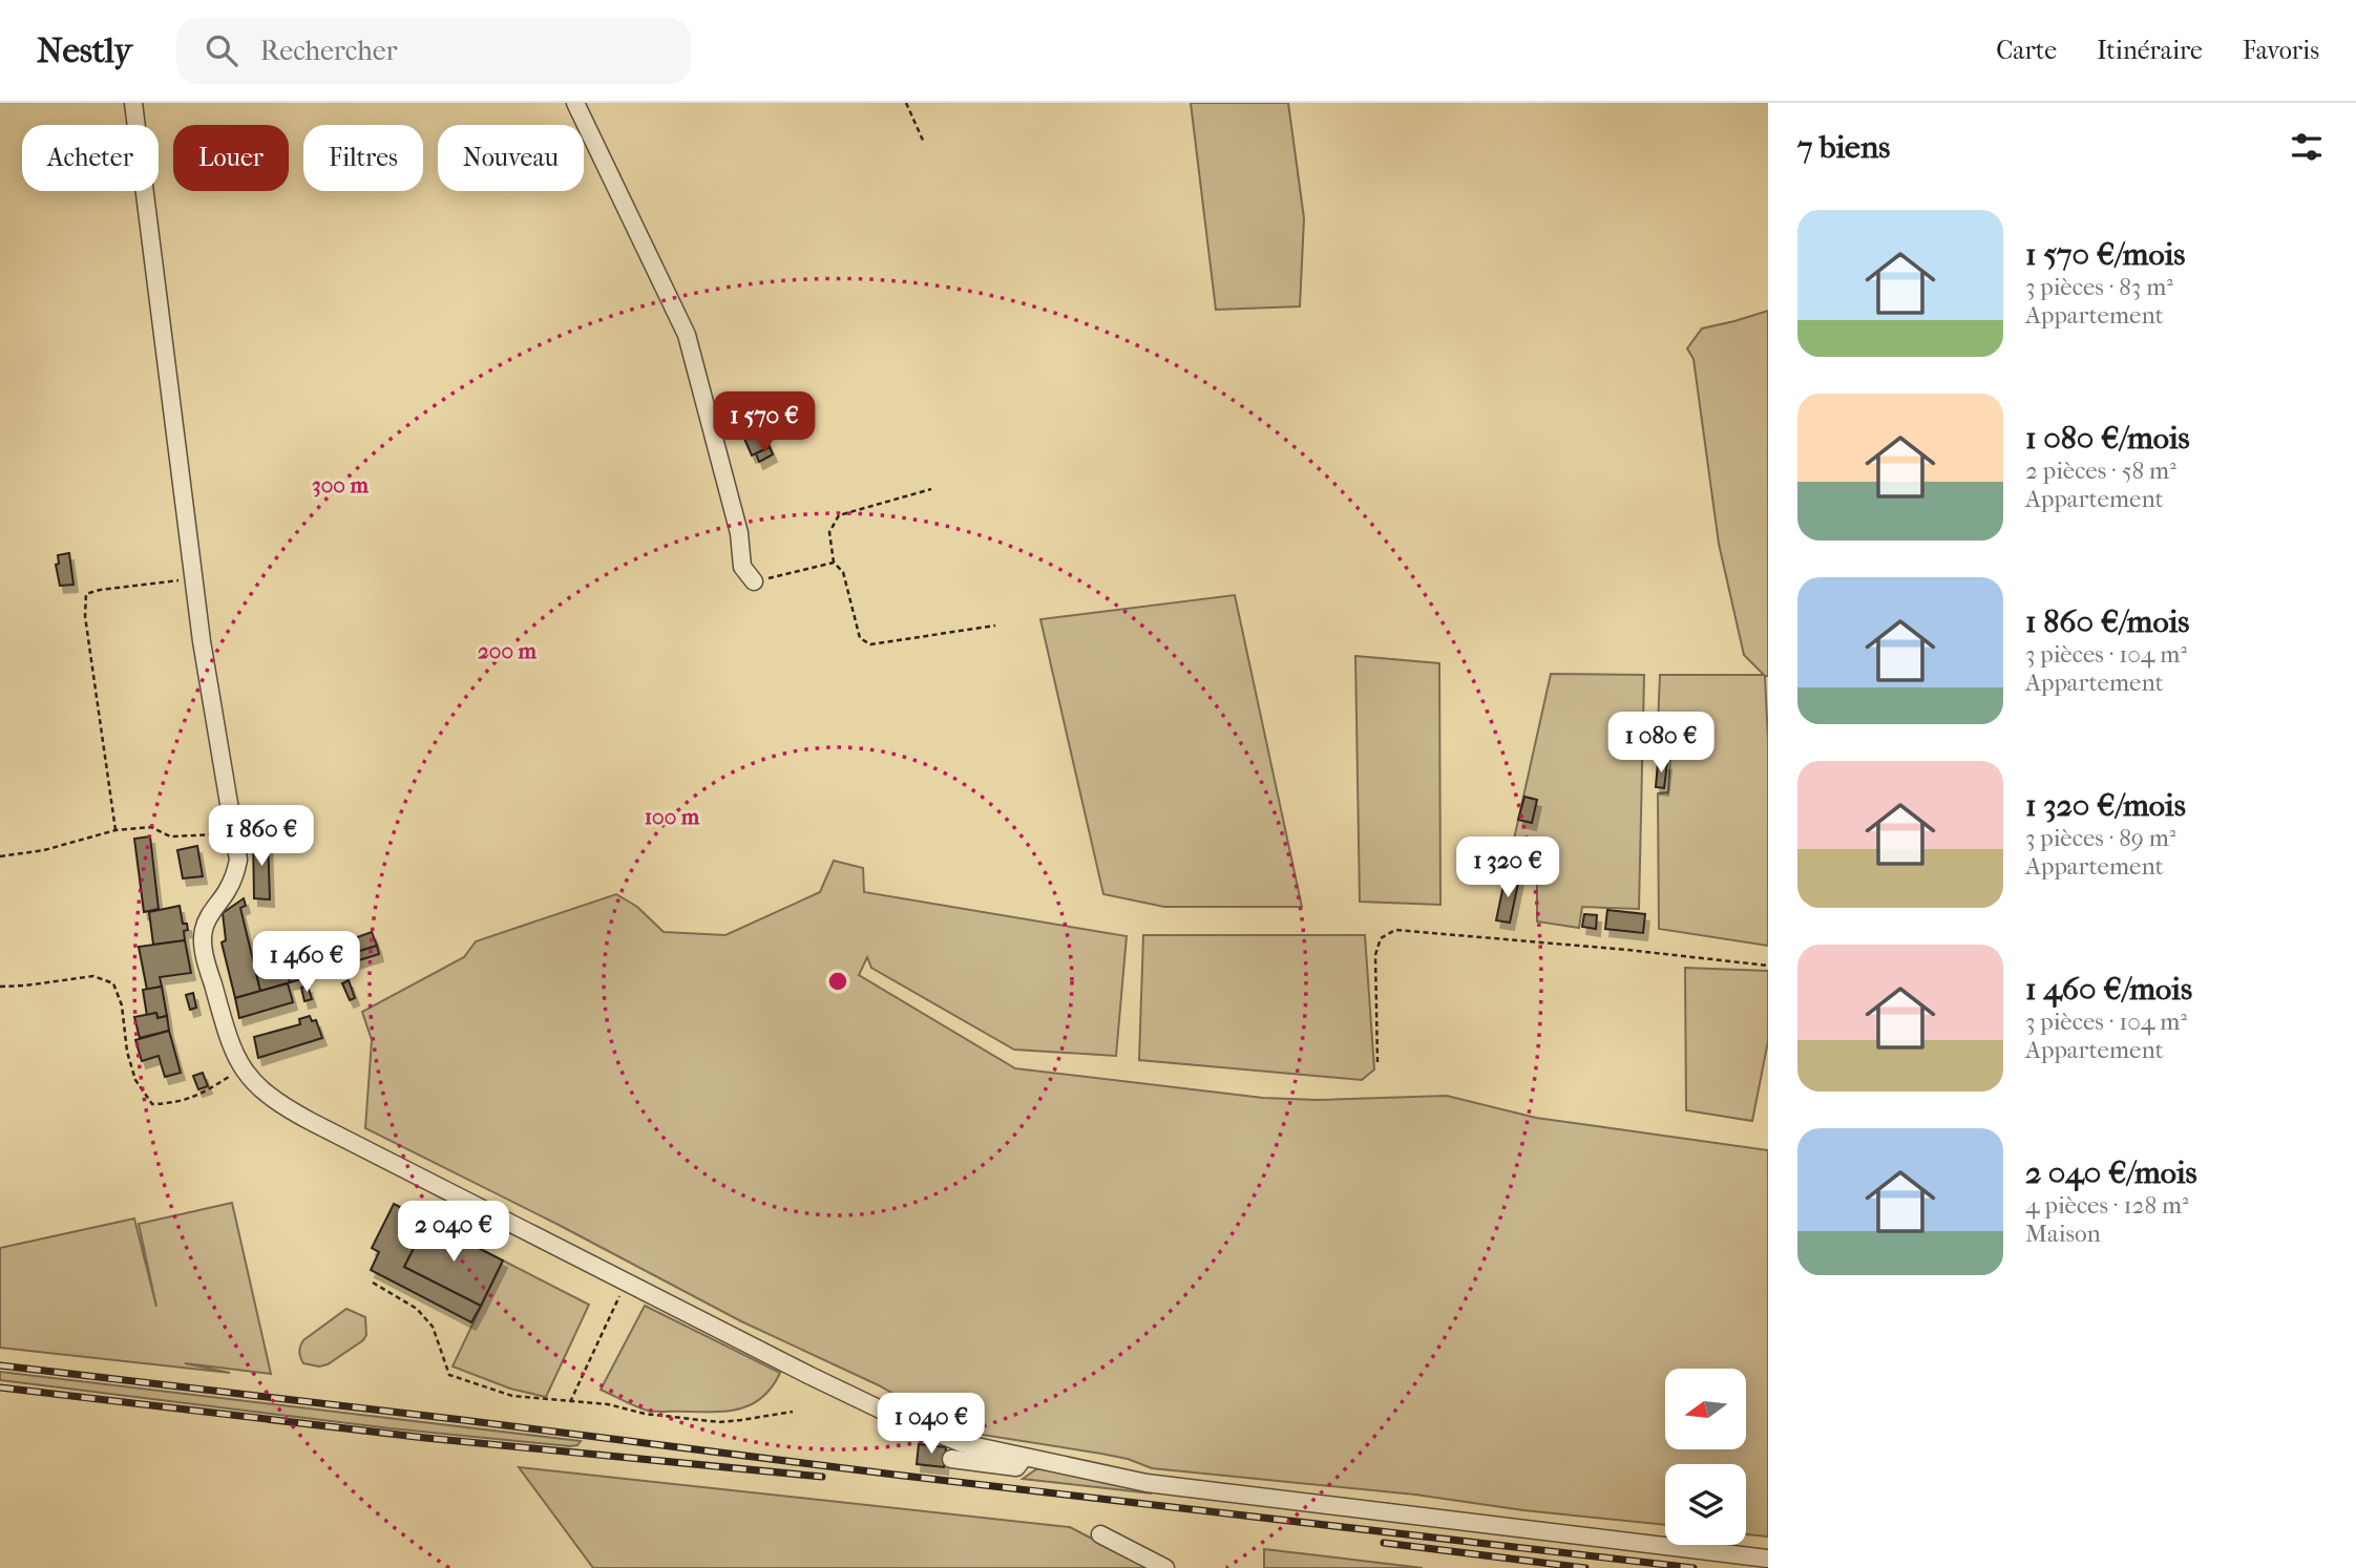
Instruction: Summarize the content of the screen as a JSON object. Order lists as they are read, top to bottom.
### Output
{
  "north": "left",
  "page": {
    "header": "Nestly",
    "search": "Rechercher",
    "nav": ["Carte", "Itinéraire", "Favoris"],
    "heading": "7 biens",
    "chip": [
      "Acheter",
      "Louer",
      "Filtres",
      "Nouveau"
    ],
    "list": [
      {
        "name": "1 570 €/mois",
        "note": "3 pièces · 83 m² · Appartement"
      },
      {
        "name": "1 080 €/mois",
        "note": "2 pièces · 58 m² · Appartement"
      },
      {
        "name": "1 860 €/mois",
        "note": "3 pièces · 104 m² · Appartement"
      },
      {
        "name": "1 320 €/mois",
        "note": "3 pièces · 89 m² · Appartement"
      },
      {
        "name": "1 460 €/mois",
        "note": "3 pièces · 104 m² · Appartement"
      },
      {
        "name": "2 040 €/mois",
        "note": "4 pièces · 128 m² · Maison"
      }
    ],
    "price": [
      "1 570 €",
      "1 080 €",
      "1 860 €",
      "1 320 €",
      "1 460 €",
      "2 040 €",
      "1 040 €"
    ]
  },
  "rings": ["300 m", "200 m", "100 m"]
}
